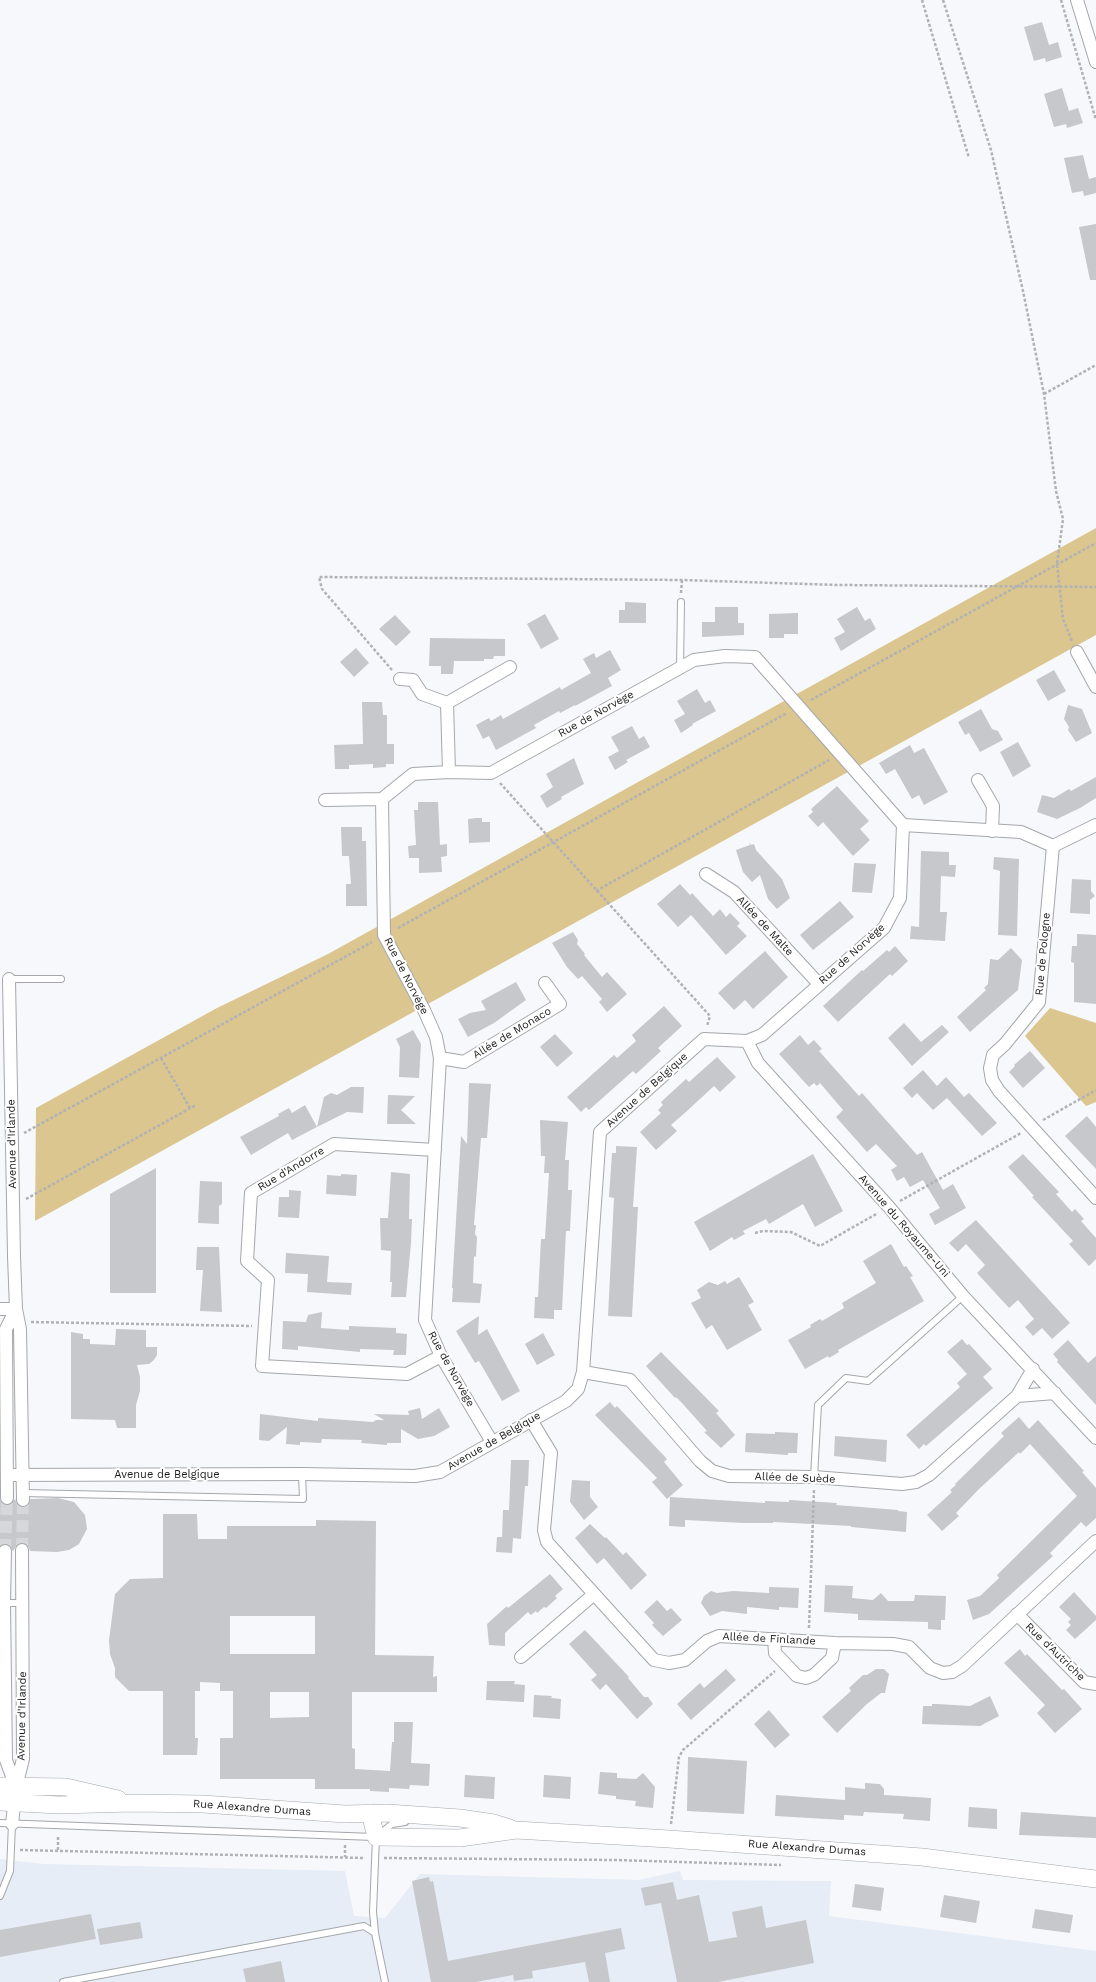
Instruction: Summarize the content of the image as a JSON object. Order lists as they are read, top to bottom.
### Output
{
  "streets": {
    "street": [
      "Rue de Norvège",
      "Allée de Malte",
      "Rue de Pologne",
      "Allée de Monaco",
      "Avenue de Belgique",
      "Avenue d'Irlande",
      "Rue d'Andorre",
      "Avenue du Royaume-Uni",
      "Allée de Suède",
      "Allée de Finlande",
      "Rue d'Autriche",
      "Rue Alexandre Dumas"
    ]
  },
  "crossings": [
    ["Rue de Norvège", "Allée de Malte"],
    ["Rue de Norvège", "Allée de Monaco"],
    ["Rue de Norvège", "Avenue de Belgique"],
    ["Rue de Norvège", "Rue d'Andorre"],
    ["Rue de Norvège", "Avenue du Royaume-Uni"],
    ["Avenue de Belgique", "Avenue d'Irlande"],
    ["Avenue de Belgique", "Allée de Suède"],
    ["Avenue de Belgique", "Allée de Finlande"],
    ["Avenue d'Irlande", "Rue Alexandre Dumas"],
    ["Avenue du Royaume-Uni", "Allée de Suède"],
    ["Allée de Finlande", "Rue d'Autriche"]
  ]
}
